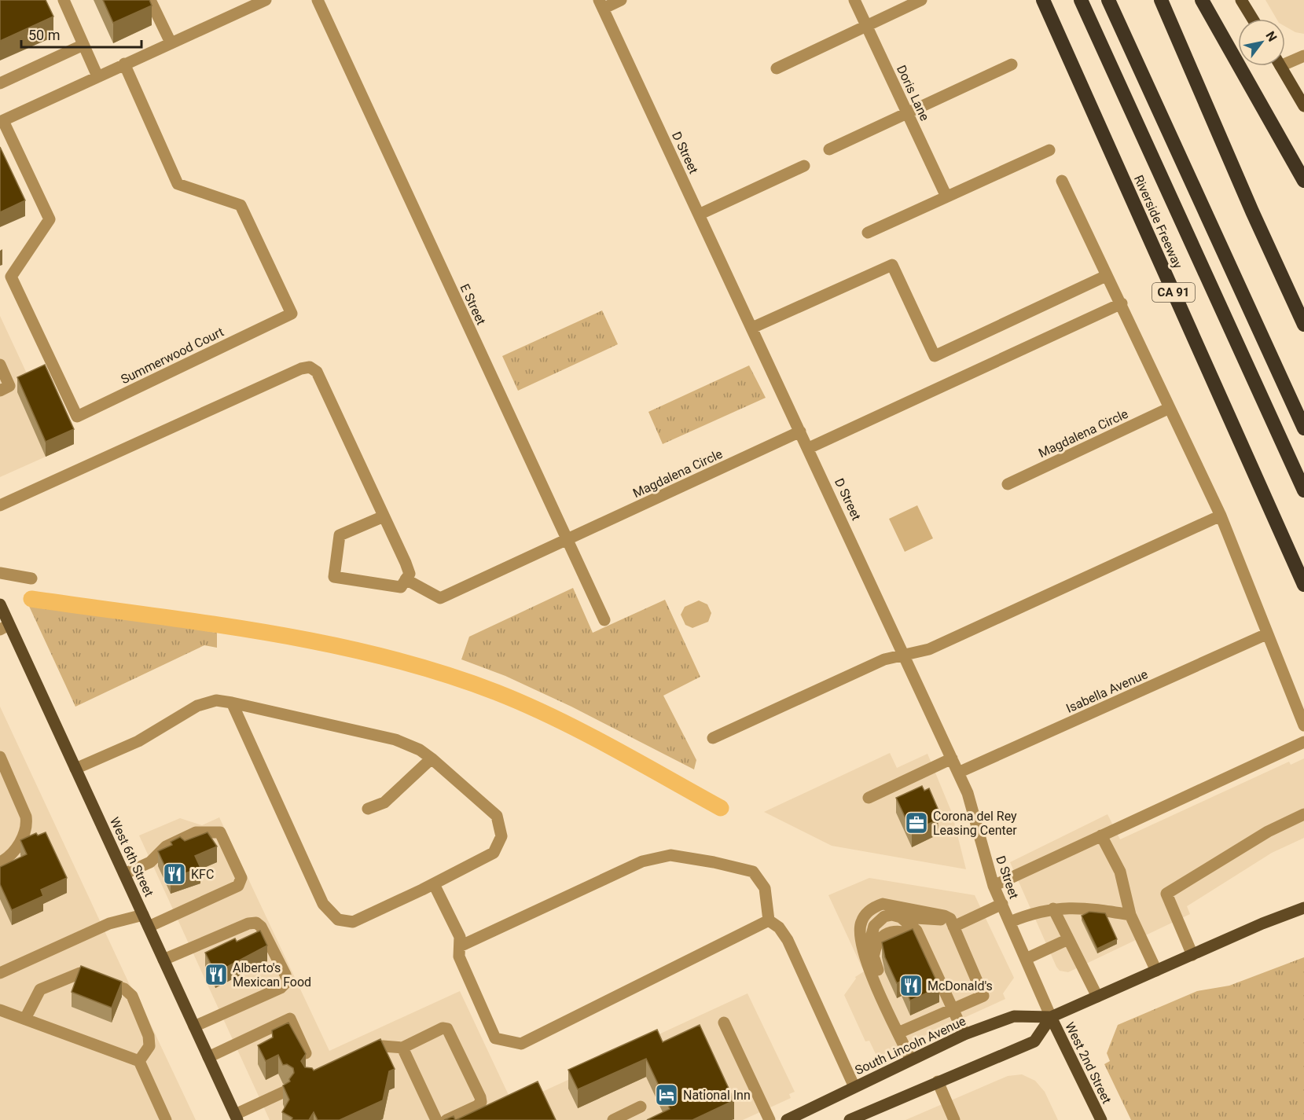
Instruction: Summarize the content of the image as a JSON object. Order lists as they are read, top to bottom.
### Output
{
  "streets": {
    "highway": ["Riverside Freeway", "CA 91"],
    "main road": ["West 6th Street", "South Lincoln Avenue", "West 2nd Street"],
    "street": [
      "Doris Lane",
      "D Street",
      "E Street",
      "Summerwood Court",
      "Magdalena Circle",
      "Isabella Avenue"
    ]
  },
  "crossings": [
    ["D Street", "Magdalena Circle"],
    ["D Street", "Isabella Avenue"],
    ["D Street", "South Lincoln Avenue"],
    ["D Street", "West 2nd Street"],
    ["E Street", "Magdalena Circle"],
    ["South Lincoln Avenue", "West 2nd Street"]
  ],
  "places": {
    "office": ["Corona del Rey Leasing Center"],
    "restaurant": ["KFC", "Alberto's Mexican Food", "McDonald's"],
    "hotel": ["National Inn"]
  },
  "scale_bar": "50 m",
  "north": "top right"
}
